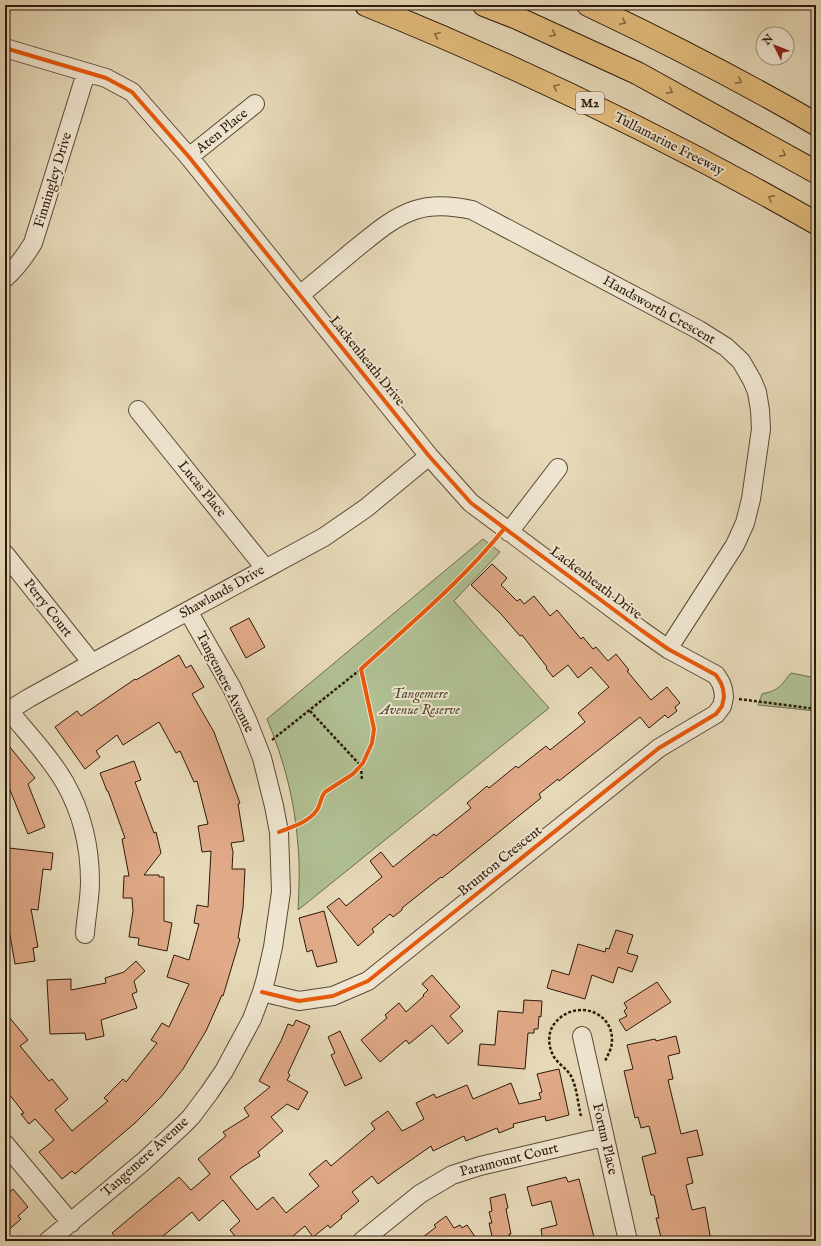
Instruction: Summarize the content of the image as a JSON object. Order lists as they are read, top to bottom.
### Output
{
  "streets": {
    "highway": ["M2", "Tullamarine Freeway"],
    "street": [
      "Aten Place",
      "Finningley Drive",
      "Handsworth Crescent",
      "Lackenheath Drive",
      "Lucas Place",
      "Shawlands Drive",
      "Perry Court",
      "Tangemere Avenue",
      "Brunton Crescent",
      "Forum Place",
      "Paramount Court"
    ]
  },
  "crossings": [
    ["Aten Place", "Lackenheath Drive"],
    ["Finningley Drive", "Lackenheath Drive"],
    ["Handsworth Crescent", "Lackenheath Drive"],
    ["Lackenheath Drive", "Shawlands Drive"],
    ["Lackenheath Drive", "Brunton Crescent"],
    ["Lucas Place", "Shawlands Drive"],
    ["Shawlands Drive", "Perry Court"],
    ["Shawlands Drive", "Tangemere Avenue"],
    ["Tangemere Avenue", "Brunton Crescent"],
    ["Forum Place", "Paramount Court"]
  ],
  "parks": ["Tangemere Avenue Reserve"],
  "north": "top left"
}
